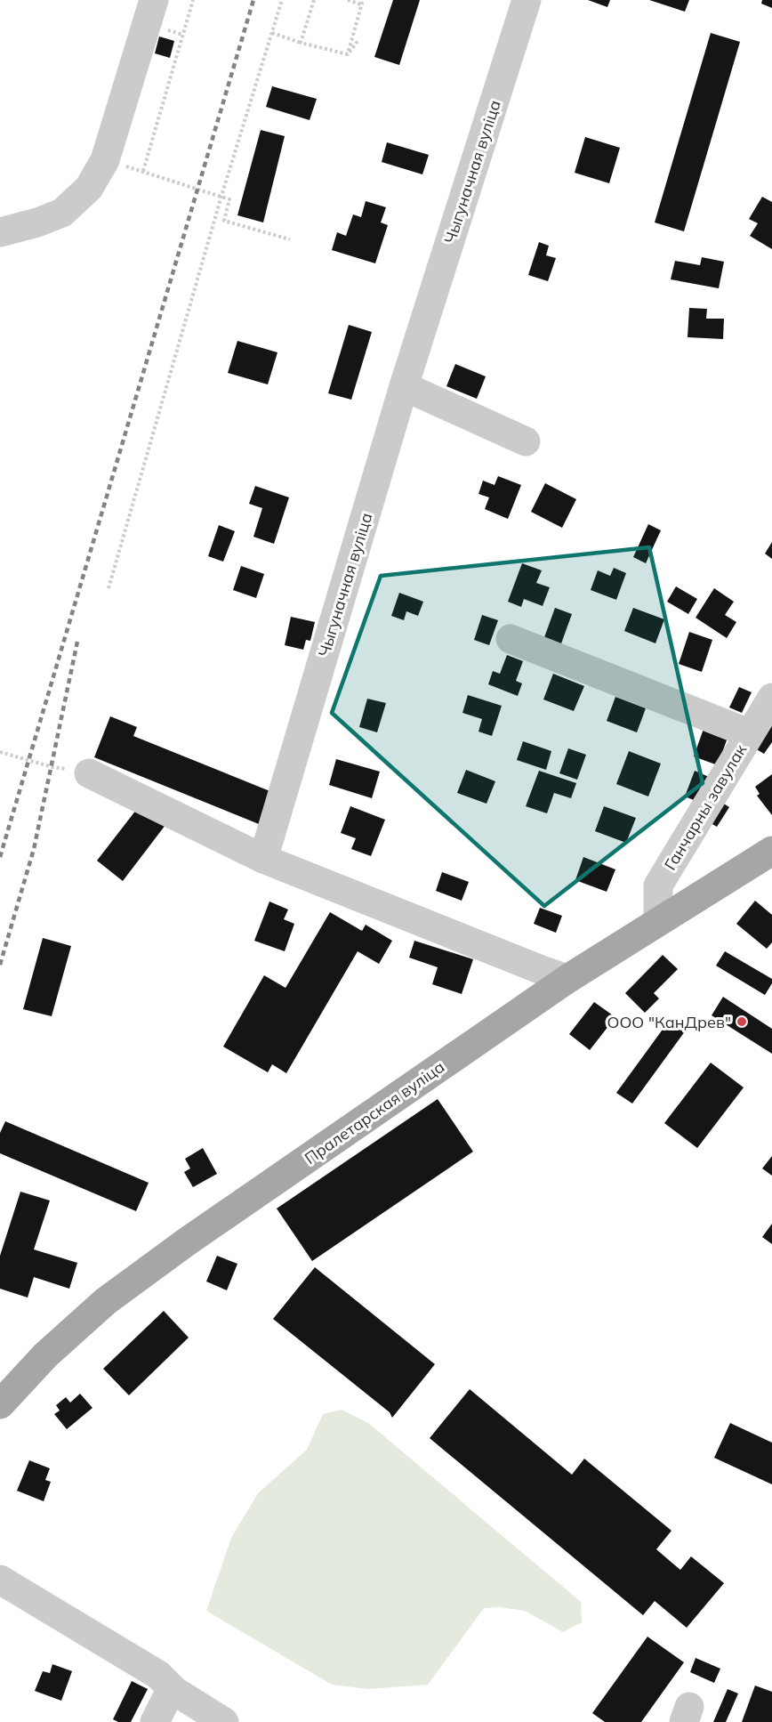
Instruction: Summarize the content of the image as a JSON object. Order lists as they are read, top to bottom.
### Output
{
  "streets": {
    "main road": ["Пралетарская вуліца"],
    "street": ["Чыгуначная вуліца", "Ганчарны завулак"]
  },
  "crossings": [
    ["Ганчарны завулак", "Пралетарская вуліца"]
  ],
  "places": ["ООО \"КанДрев\""]
}
